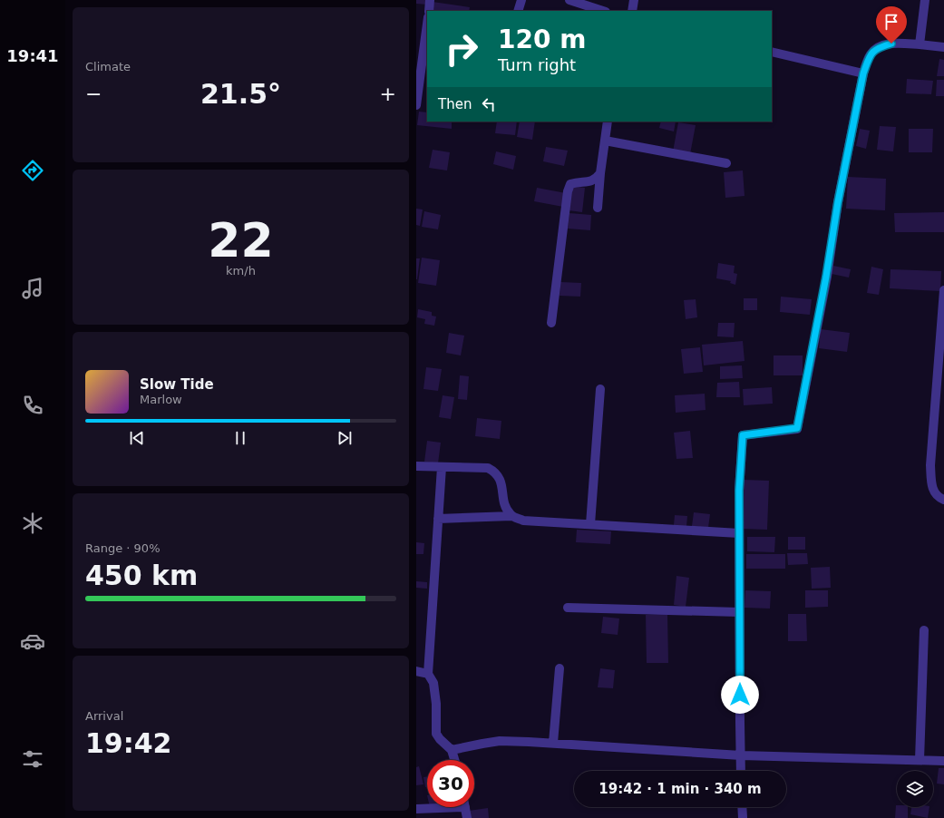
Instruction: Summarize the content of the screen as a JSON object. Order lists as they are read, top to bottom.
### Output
{
  "page": {
    "tabs": "19:41",
    "tile": [
      "Climate",
      ["22", "km/h"],
      ["Range · 90%", "450 km"],
      ["Arrival", "19:42"]
    ],
    "turn": ["120 m", "Turn right"],
    "heat": ["−", "21.5°", "+"],
    "then": "Then",
    "song": ["Slow Tide", "Marlow"],
    "limit": "30",
    "trip": "19:42 · 1 min · 340 m"
  }
}
